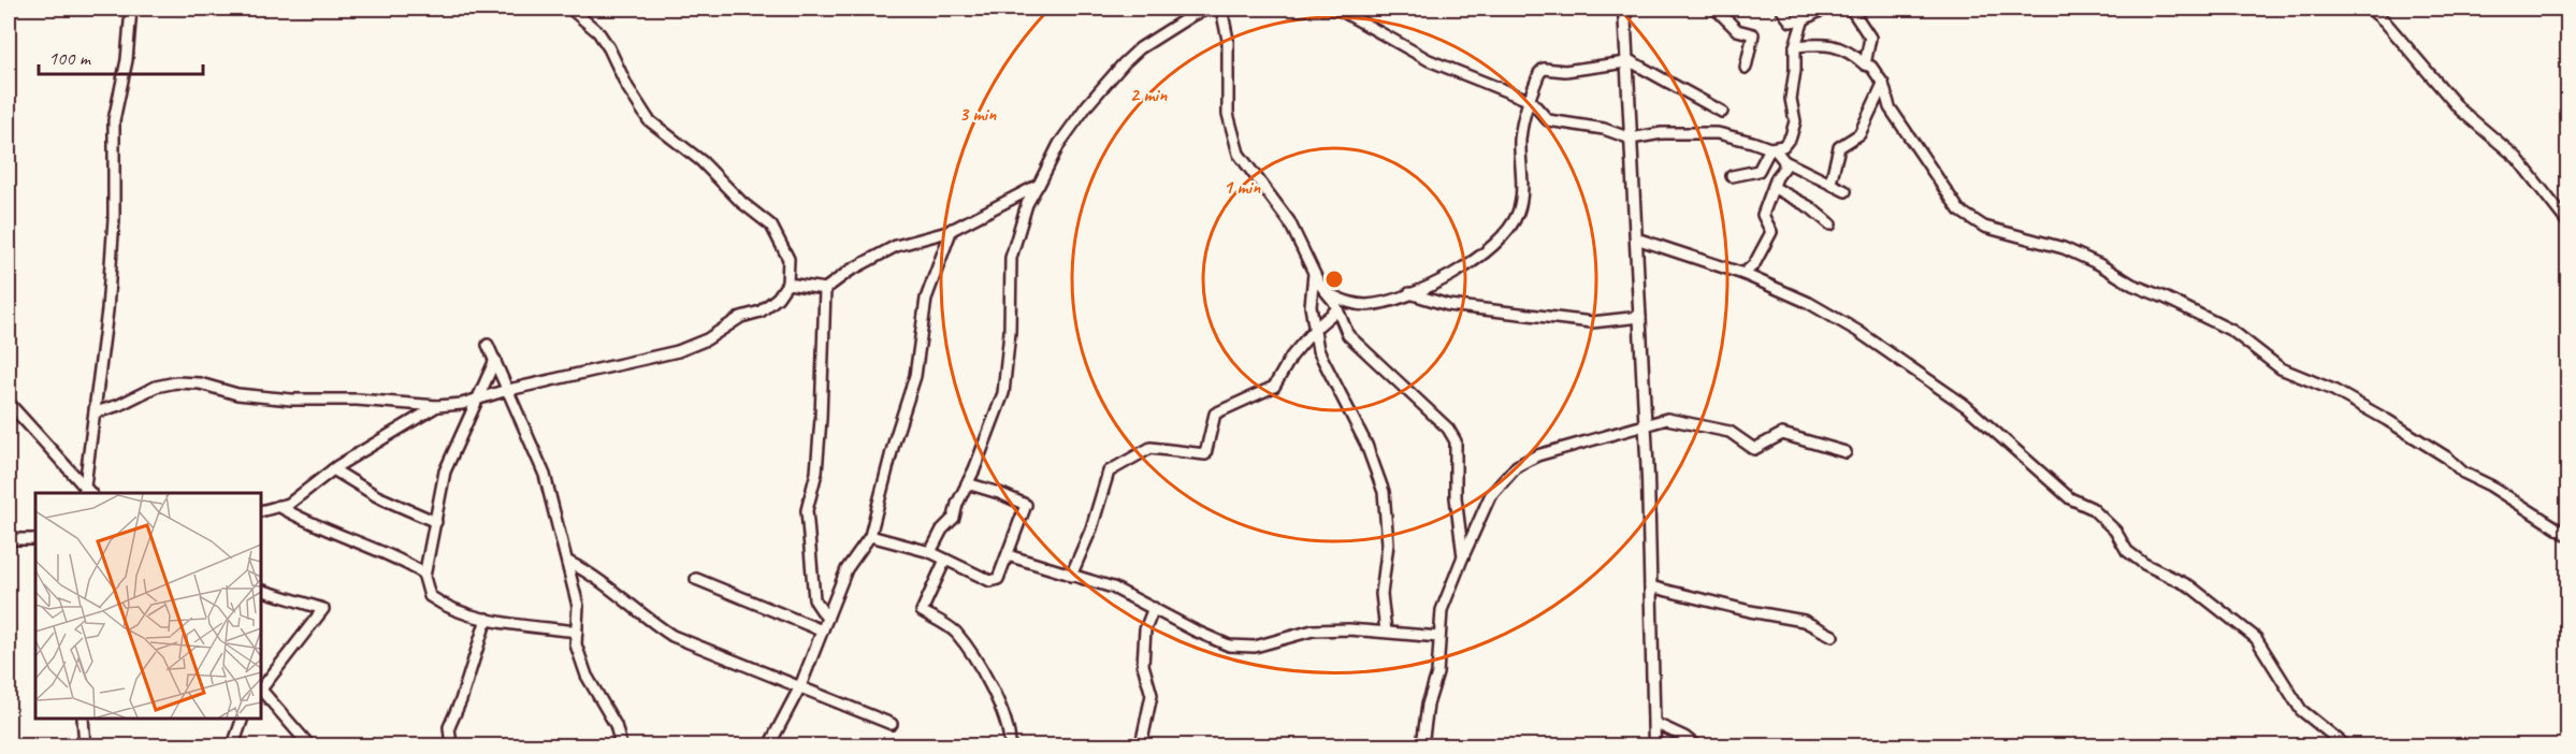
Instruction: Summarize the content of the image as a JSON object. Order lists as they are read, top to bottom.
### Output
{
  "scale_bar": "100 m",
  "rings": ["2 min", "3 min", "1 min"]
}
